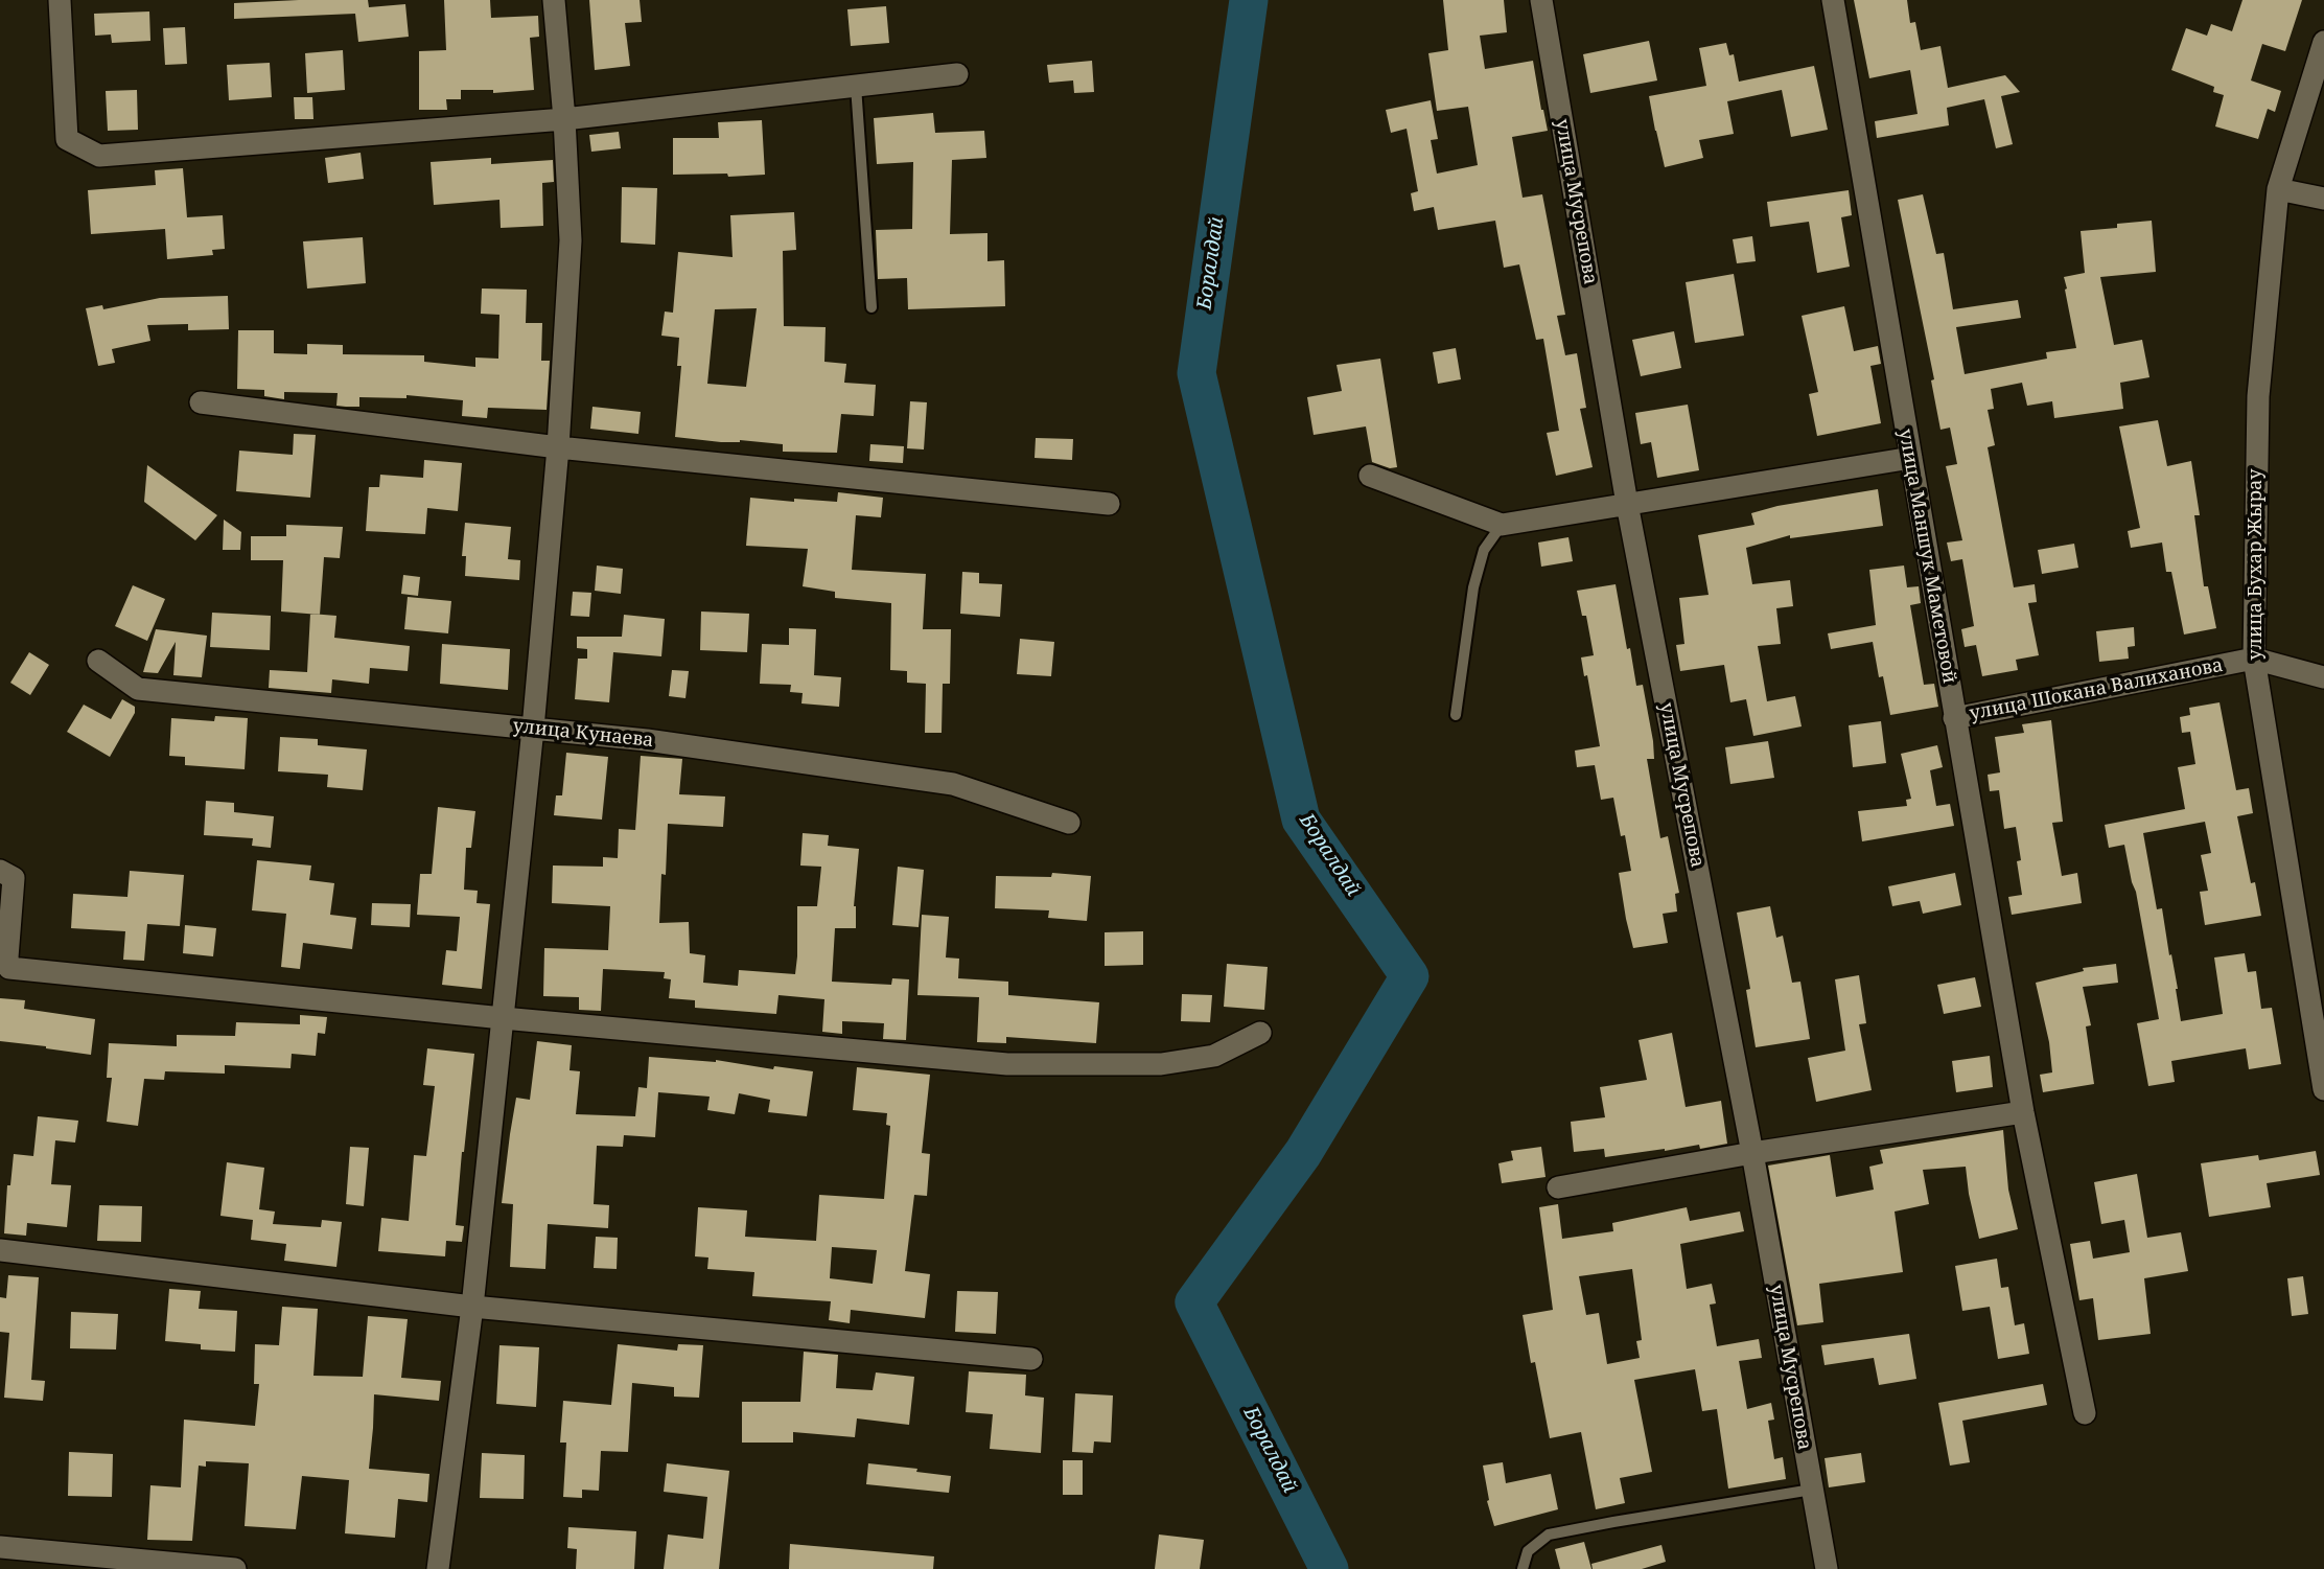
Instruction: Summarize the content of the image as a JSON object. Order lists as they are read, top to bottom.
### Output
{
  "streets": {
    "street": [
      "улица Мусрепова",
      "улица Маншук Маметовой",
      "улица Бухар Жырау",
      "улица Шокана Валиханова",
      "улица Кунаева"
    ]
  },
  "crossings": [
    ["улица Маншук Маметовой", "улица Шокана Валиханова"],
    ["улица Бухар Жырау", "улица Шокана Валиханова"]
  ],
  "water": ["Боралдай"]
}
